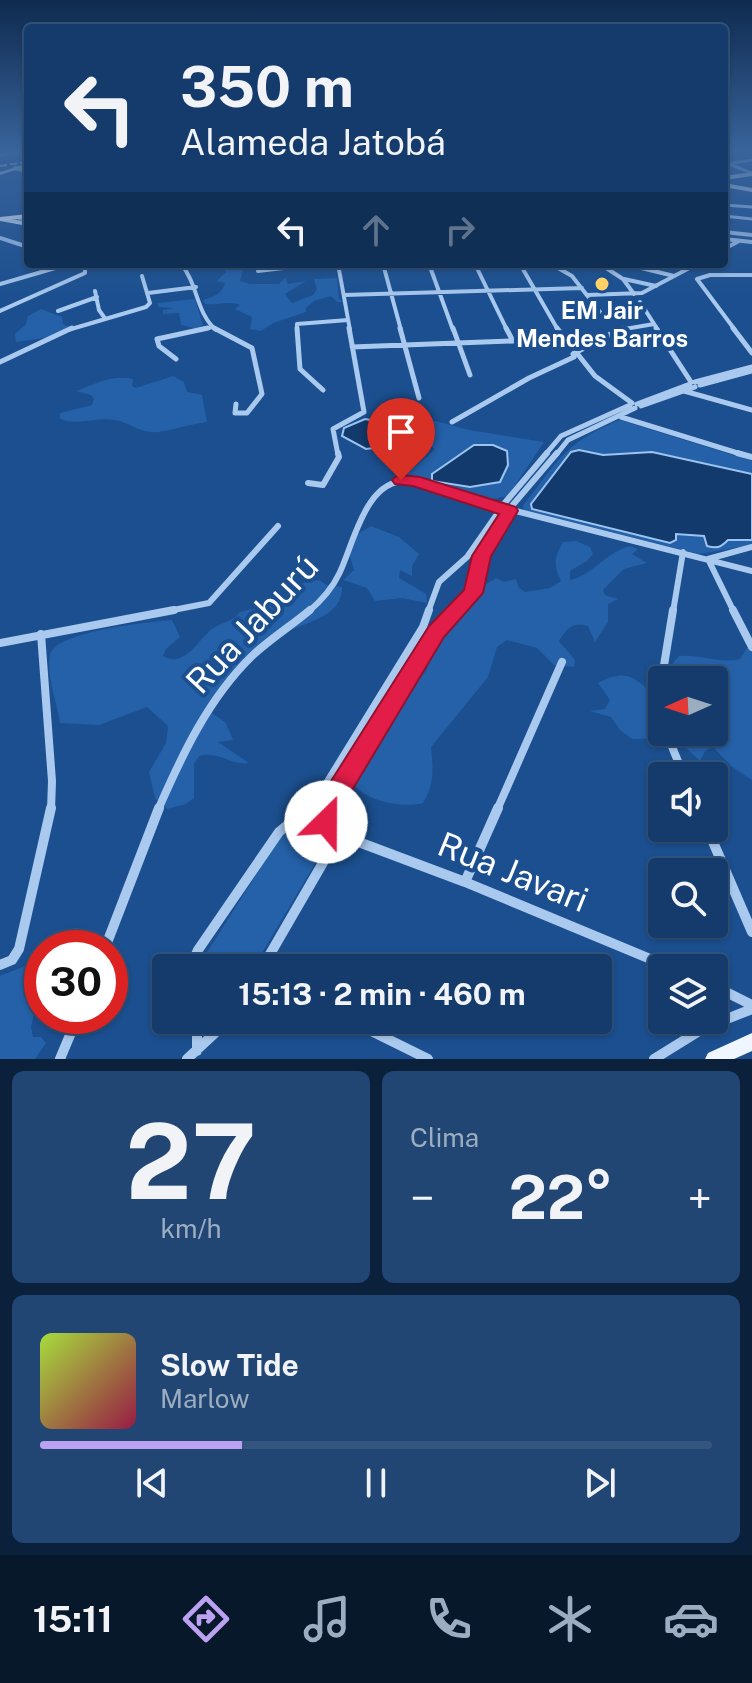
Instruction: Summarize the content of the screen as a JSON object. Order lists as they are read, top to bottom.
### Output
{
  "streets": {
    "street": ["Rua Jaburú", "Rua Javari"]
  },
  "places": ["EM Jair Mendes Barros"],
  "north": "left",
  "page": {
    "turn": ["350 m", "Alameda Jatobá"],
    "limit": "30",
    "trip": "15:13 · 2 min · 460 m",
    "tile": [
      ["27", "km/h"],
      "Clima"
    ],
    "heat": ["−", "22°", "+"],
    "song": ["Slow Tide", "Marlow"],
    "tabs": "15:11"
  }
}
